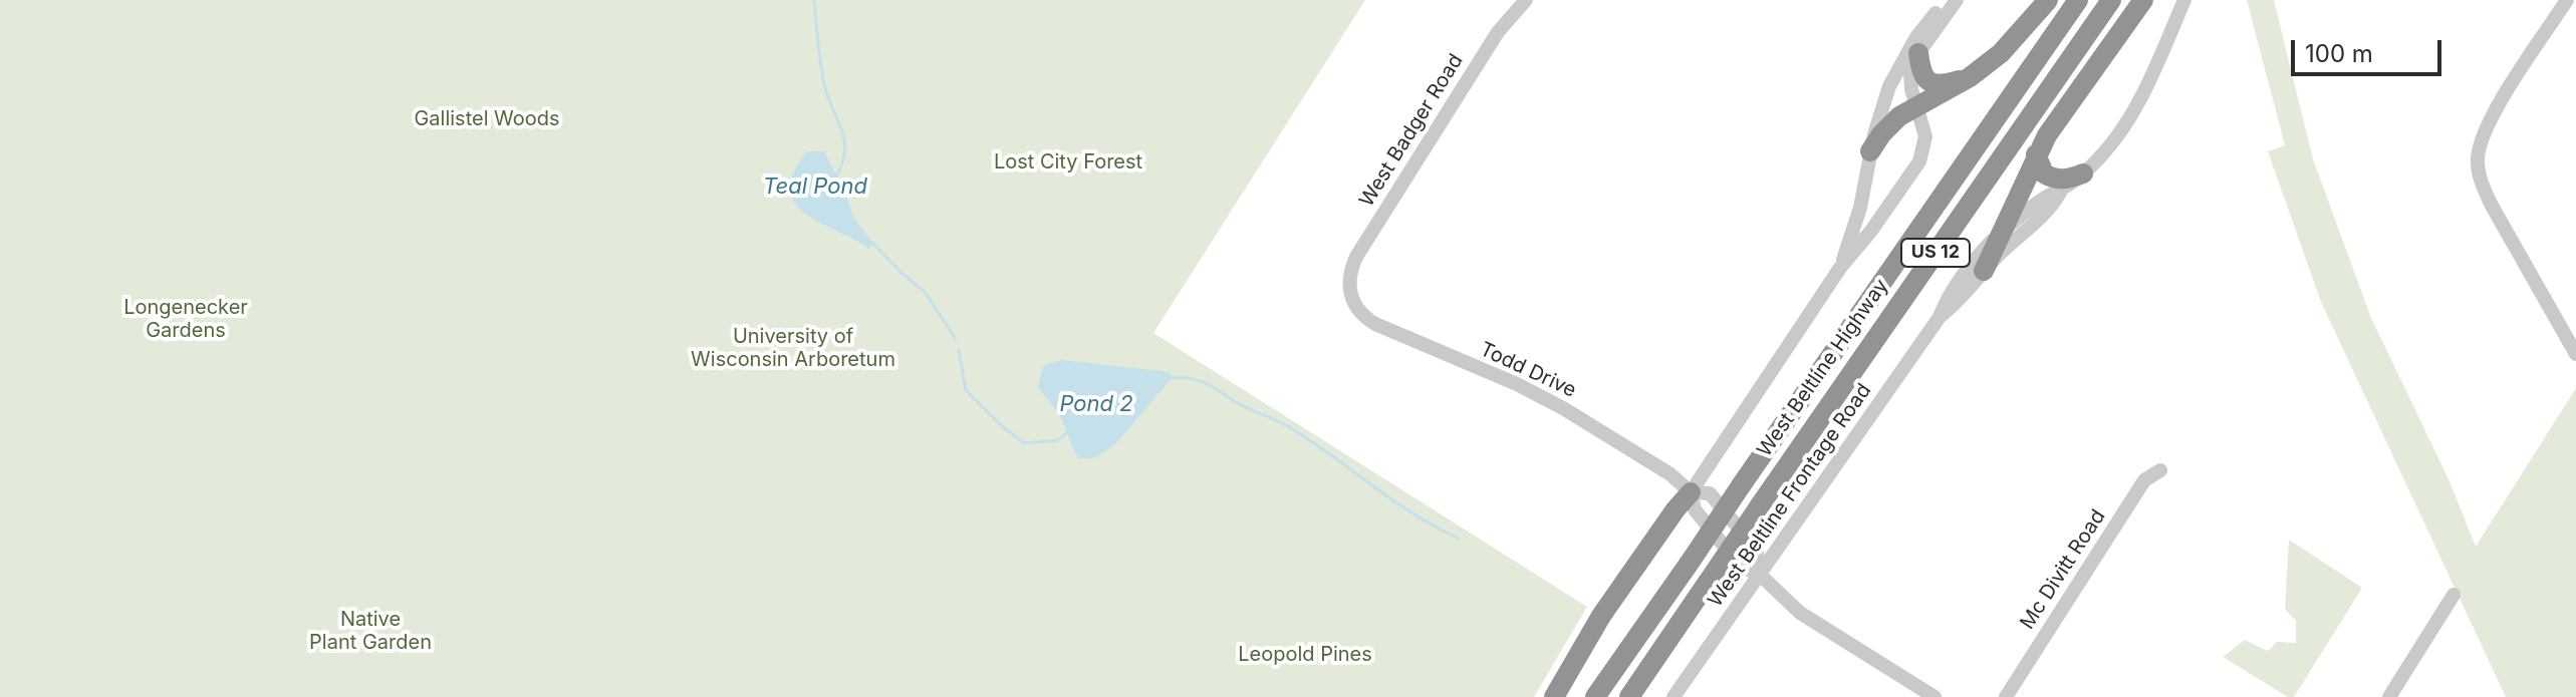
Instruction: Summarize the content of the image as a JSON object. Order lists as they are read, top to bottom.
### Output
{
  "streets": {
    "highway": ["US 12", "West Beltline Highway"],
    "street": [
      "West Badger Road",
      "Todd Drive",
      "West Beltline Frontage Road",
      "Mc Divitt Road"
    ]
  },
  "crossings": [
    ["West Badger Road", "Todd Drive"],
    ["Todd Drive", "West Beltline Frontage Road"]
  ],
  "water": ["Teal Pond", "Pond 2"],
  "parks": [
    "Gallistel Woods",
    "Lost City Forest",
    "Longenecker Gardens",
    "University of Wisconsin Arboretum",
    "Native Plant Garden",
    "Leopold Pines"
  ],
  "scale_bar": "100 m"
}
